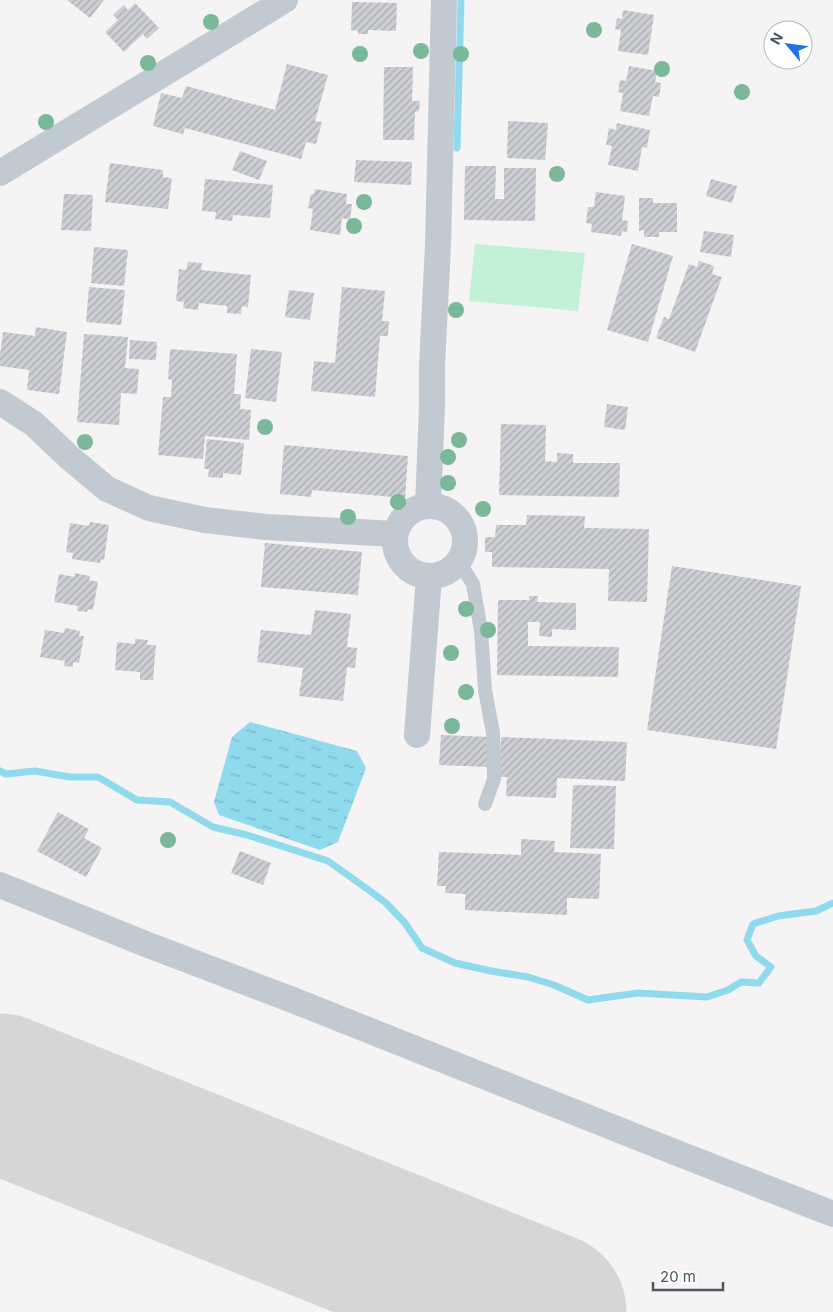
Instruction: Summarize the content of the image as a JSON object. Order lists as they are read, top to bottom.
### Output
{
  "scale_bar": "20 m",
  "north": "top left"
}
